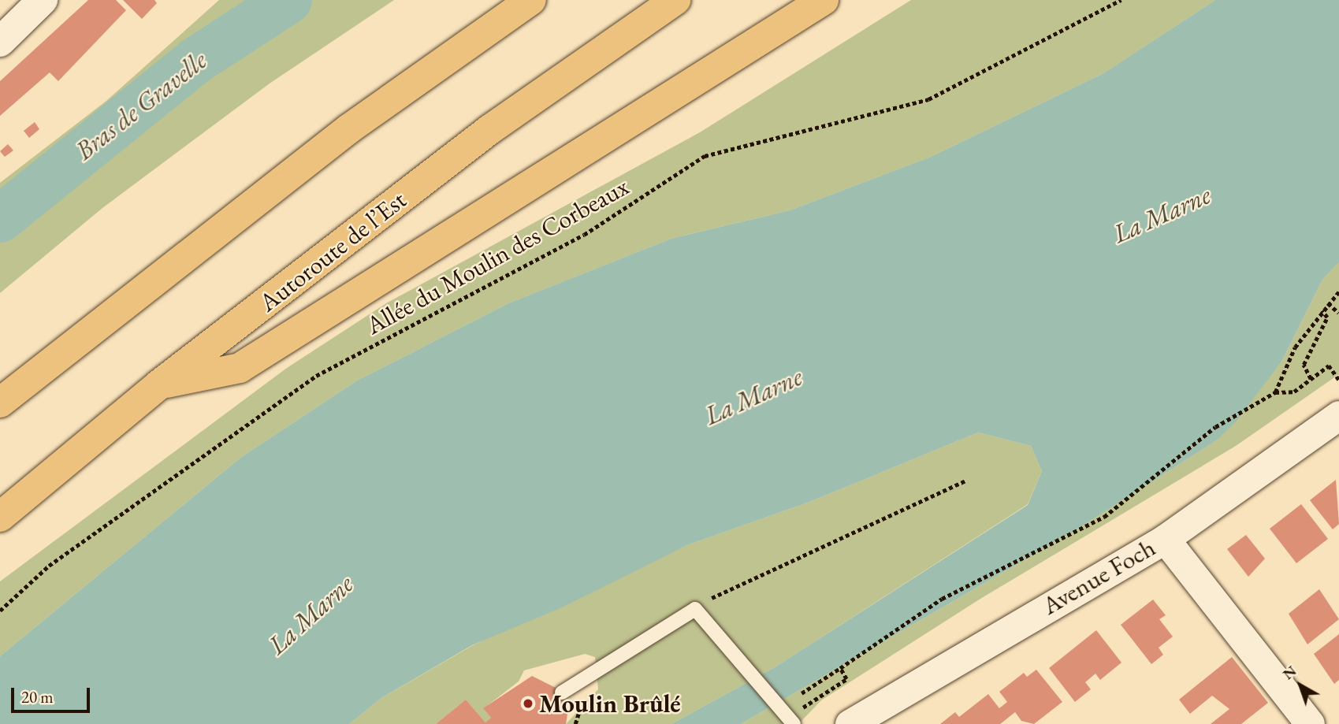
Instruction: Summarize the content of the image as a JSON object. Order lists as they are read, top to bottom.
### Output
{
  "streets": {
    "highway": ["Autoroute de l’Est"],
    "street": ["Avenue Foch"],
    "path": ["Allée du Moulin des Corbeaux"]
  },
  "water": ["Bras de Gravelle", "La Marne"],
  "places": ["Moulin Brûlé"],
  "scale_bar": "20 m",
  "north": "top left"
}
